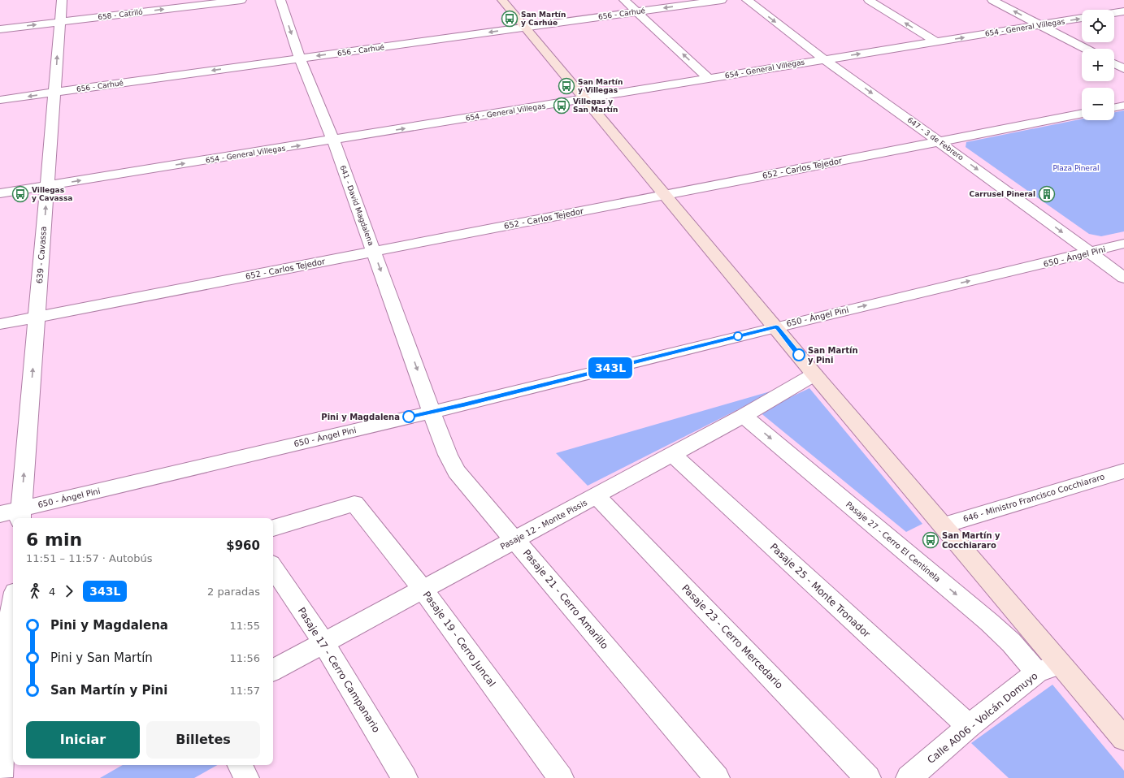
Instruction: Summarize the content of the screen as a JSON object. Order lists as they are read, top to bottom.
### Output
{
  "streets": {
    "street": [
      "656 - Carhué",
      "658 - Catriló",
      "654 - General Villegas",
      "647 - 3 de Febrero",
      "652 - Carlos Tejedor",
      "641 - David Magdalena",
      "639 - Cavassa",
      "650 - Ángel Pini",
      "646 - Ministro Francisco Cocchiararo",
      "Pasaje 12 - Monte Pissis",
      "Pasaje 27 - Cerro El Centinela",
      "Pasaje 25 - Monte Tronador",
      "Pasaje 21 - Cerro Amarillo",
      "Pasaje 23 - Cerro Mercedario",
      "Pasaje 19 - Cerro Juncal",
      "Pasaje 17 - Cerro Campanario",
      "Calle A006 - Volcán Domuyo"
    ]
  },
  "crossings": [
    ["656 - Carhué", "641 - David Magdalena"],
    ["656 - Carhué", "639 - Cavassa"],
    ["658 - Catriló", "639 - Cavassa"],
    ["654 - General Villegas", "647 - 3 de Febrero"],
    ["654 - General Villegas", "641 - David Magdalena"],
    ["654 - General Villegas", "639 - Cavassa"],
    ["647 - 3 de Febrero", "652 - Carlos Tejedor"],
    ["647 - 3 de Febrero", "650 - Ángel Pini"],
    ["652 - Carlos Tejedor", "641 - David Magdalena"],
    ["652 - Carlos Tejedor", "639 - Cavassa"],
    ["641 - David Magdalena", "650 - Ángel Pini"],
    ["641 - David Magdalena", "Pasaje 21 - Cerro Amarillo"],
    ["639 - Cavassa", "650 - Ángel Pini"],
    ["650 - Ángel Pini", "Pasaje 21 - Cerro Amarillo"],
    ["Pasaje 12 - Monte Pissis", "Pasaje 27 - Cerro El Centinela"],
    ["Pasaje 12 - Monte Pissis", "Pasaje 25 - Monte Tronador"],
    ["Pasaje 12 - Monte Pissis", "Pasaje 21 - Cerro Amarillo"],
    ["Pasaje 12 - Monte Pissis", "Pasaje 23 - Cerro Mercedario"],
    ["Pasaje 12 - Monte Pissis", "Pasaje 19 - Cerro Juncal"],
    ["Pasaje 12 - Monte Pissis", "Pasaje 17 - Cerro Campanario"],
    ["Pasaje 27 - Cerro El Centinela", "Calle A006 - Volcán Domuyo"],
    ["Pasaje 25 - Monte Tronador", "Calle A006 - Volcán Domuyo"]
  ],
  "one_way": [
    "656 - Carhué",
    "658 - Catriló",
    "654 - General Villegas",
    "641 - David Magdalena",
    "639 - Cavassa",
    "Pasaje 27 - Cerro El Centinela"
  ],
  "parks": ["Plaza Pineral"],
  "places": {
    "bus stop": [
      "San Martín y Carhúe",
      "San Martín y Villegas",
      "Villegas y San Martín",
      "Villegas y Cavassa",
      "San Martín y Cocchiararo"
    ],
    "building": ["Carrusel Pineral"],
    "other": ["San Martín y Pini", "Pini y Magdalena"]
  },
  "lines": ["bus line 343L"],
  "page": {
    "on_map": "343L",
    "map_buttons": ["+", "−"],
    "heading": ["6 min", "11:51 – 11:57 · Autobús", "$960"],
    "legs": ["4", "343L", "2 paradas"],
    "list": [
      {
        "name": "Pini y Magdalena",
        "value": "11:55"
      },
      {
        "name": "Pini y San Martín",
        "value": "11:56"
      },
      {
        "name": "San Martín y Pini",
        "value": "11:57"
      }
    ],
    "buttons": ["Iniciar", "Billetes"]
  }
}
